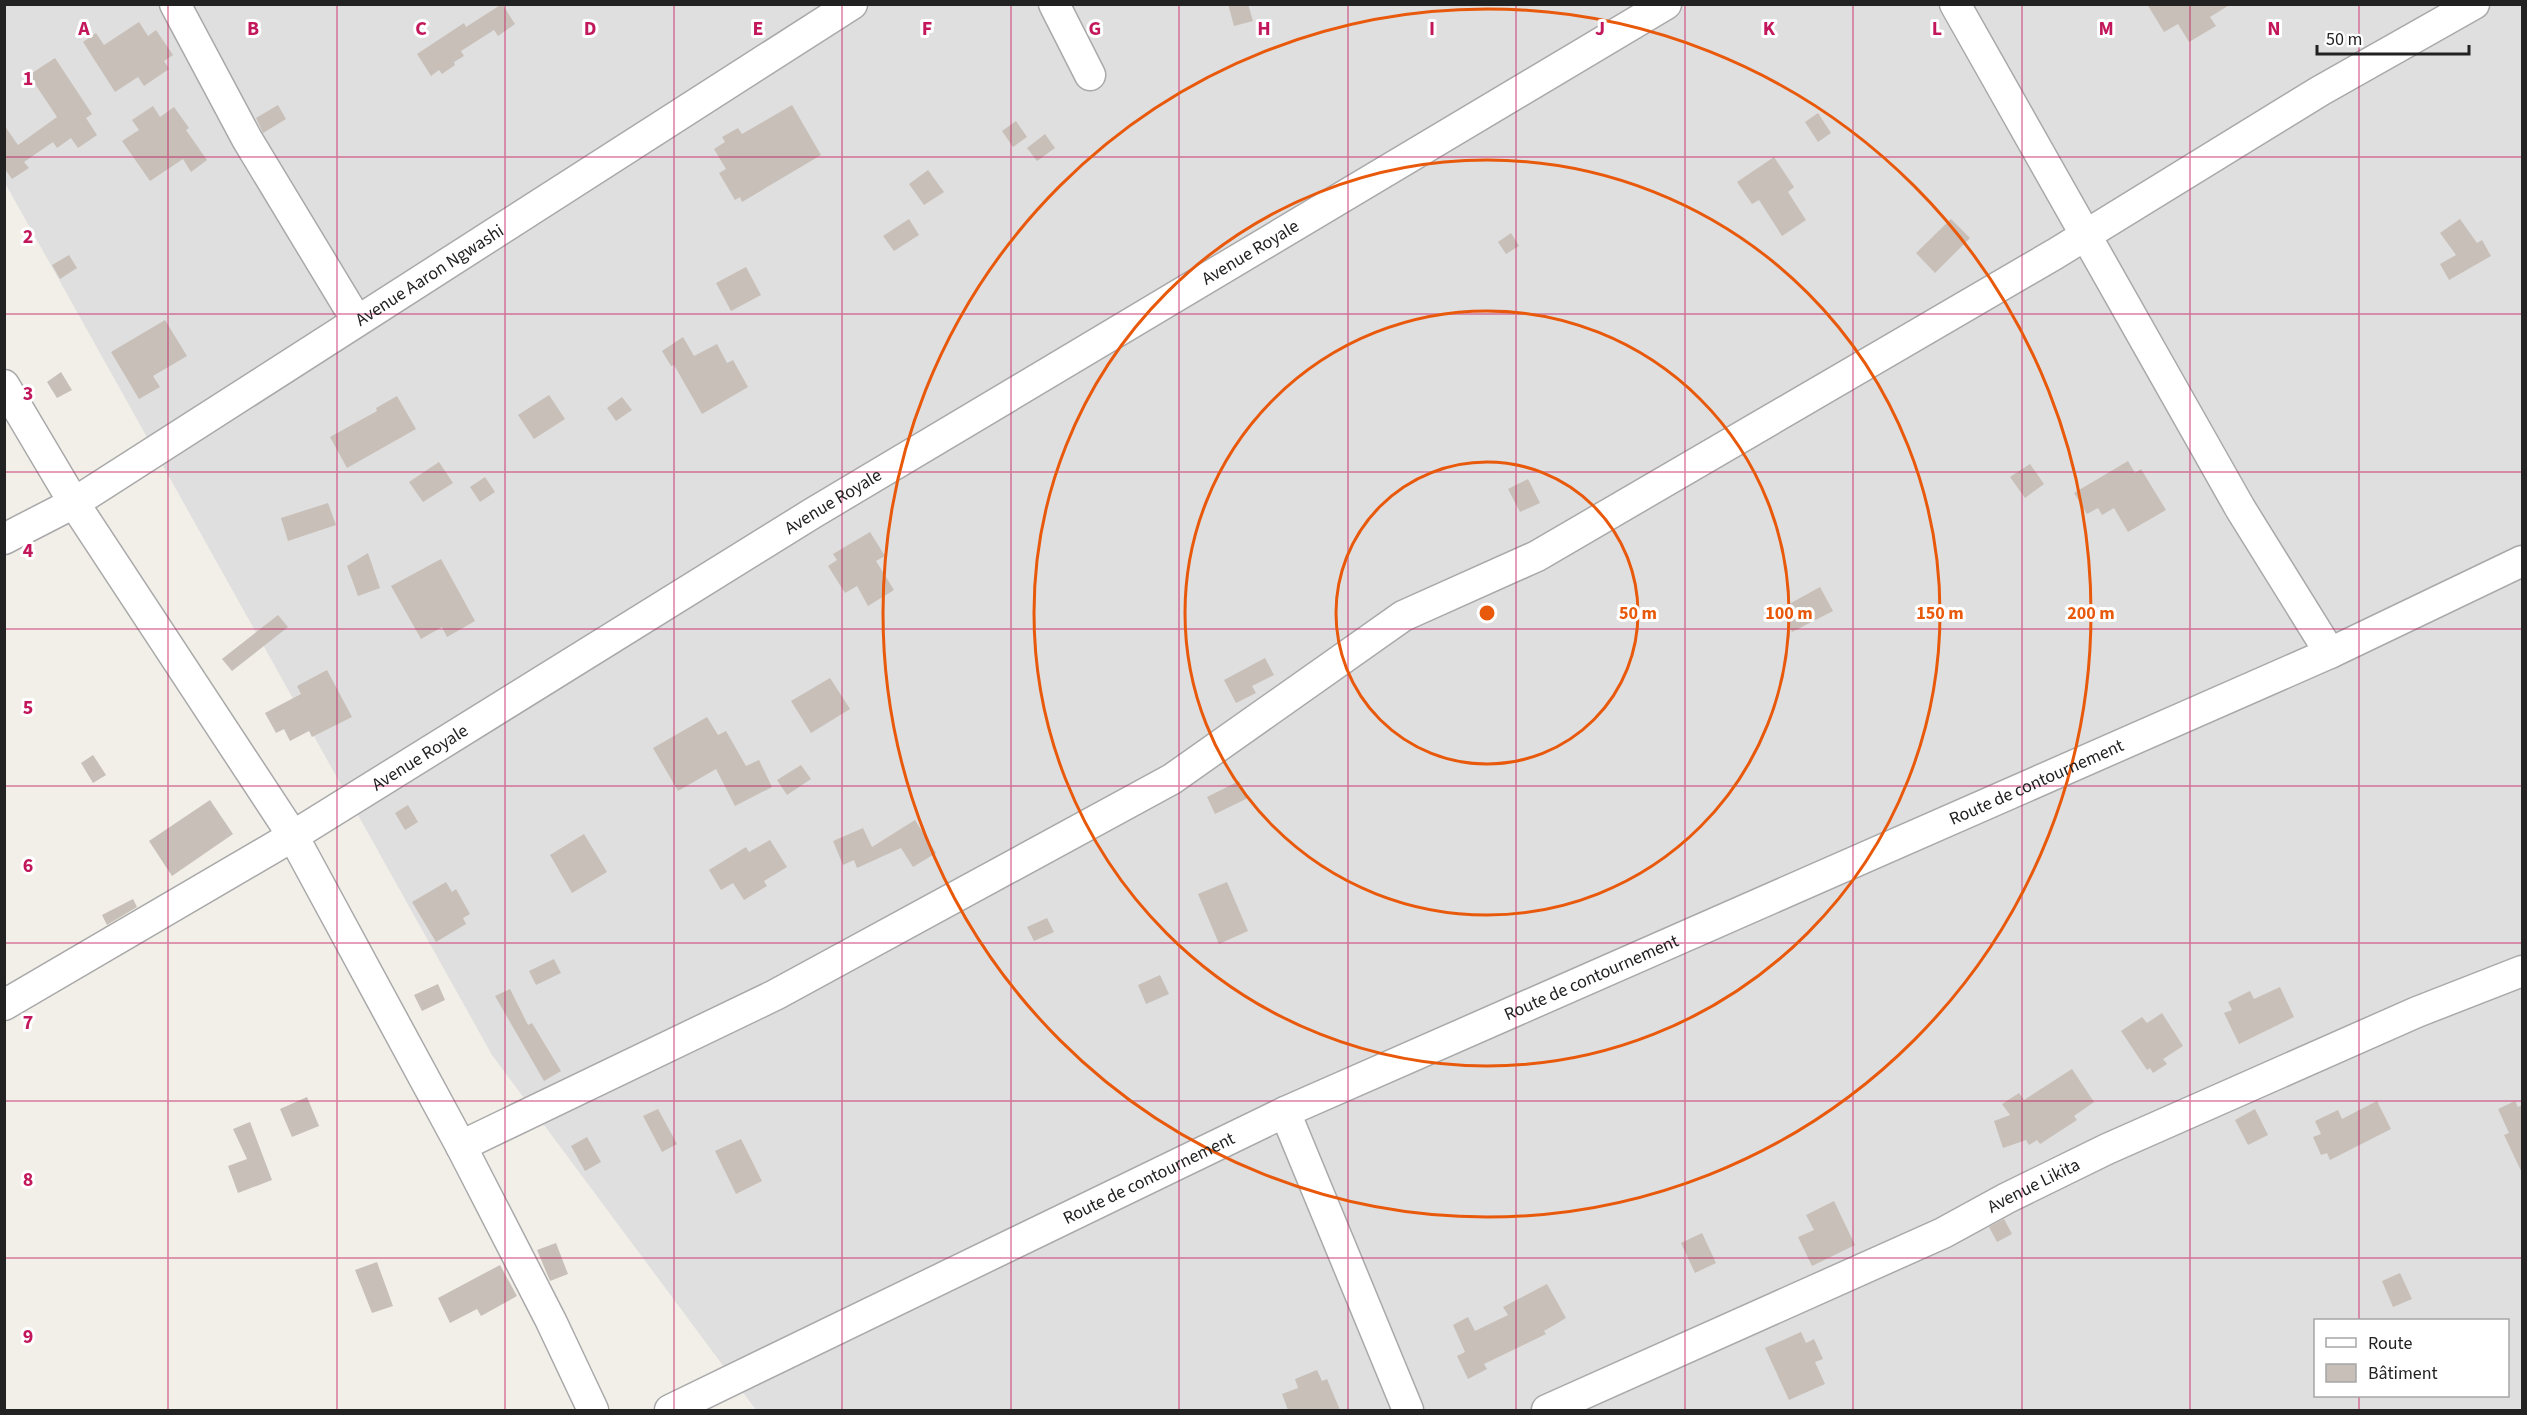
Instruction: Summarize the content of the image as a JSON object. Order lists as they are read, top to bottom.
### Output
{
  "streets": {
    "street": [
      "Avenue Royale",
      "Avenue Aaron Ngwashi",
      "Route de contournement",
      "Avenue Likita"
    ]
  },
  "legend": ["Route", "Bâtiment"],
  "scale_bar": "50 m",
  "grid": {
    "columns": [
      "A",
      "B",
      "C",
      "D",
      "E",
      "F",
      "G",
      "H",
      "I",
      "J",
      "K",
      "L",
      "M",
      "N"
    ],
    "rows": [
      "1",
      "2",
      "3",
      "4",
      "5",
      "6",
      "7",
      "8",
      "9"
    ]
  },
  "rings": [
    "50 m",
    "100 m",
    "150 m",
    "200 m"
  ]
}
